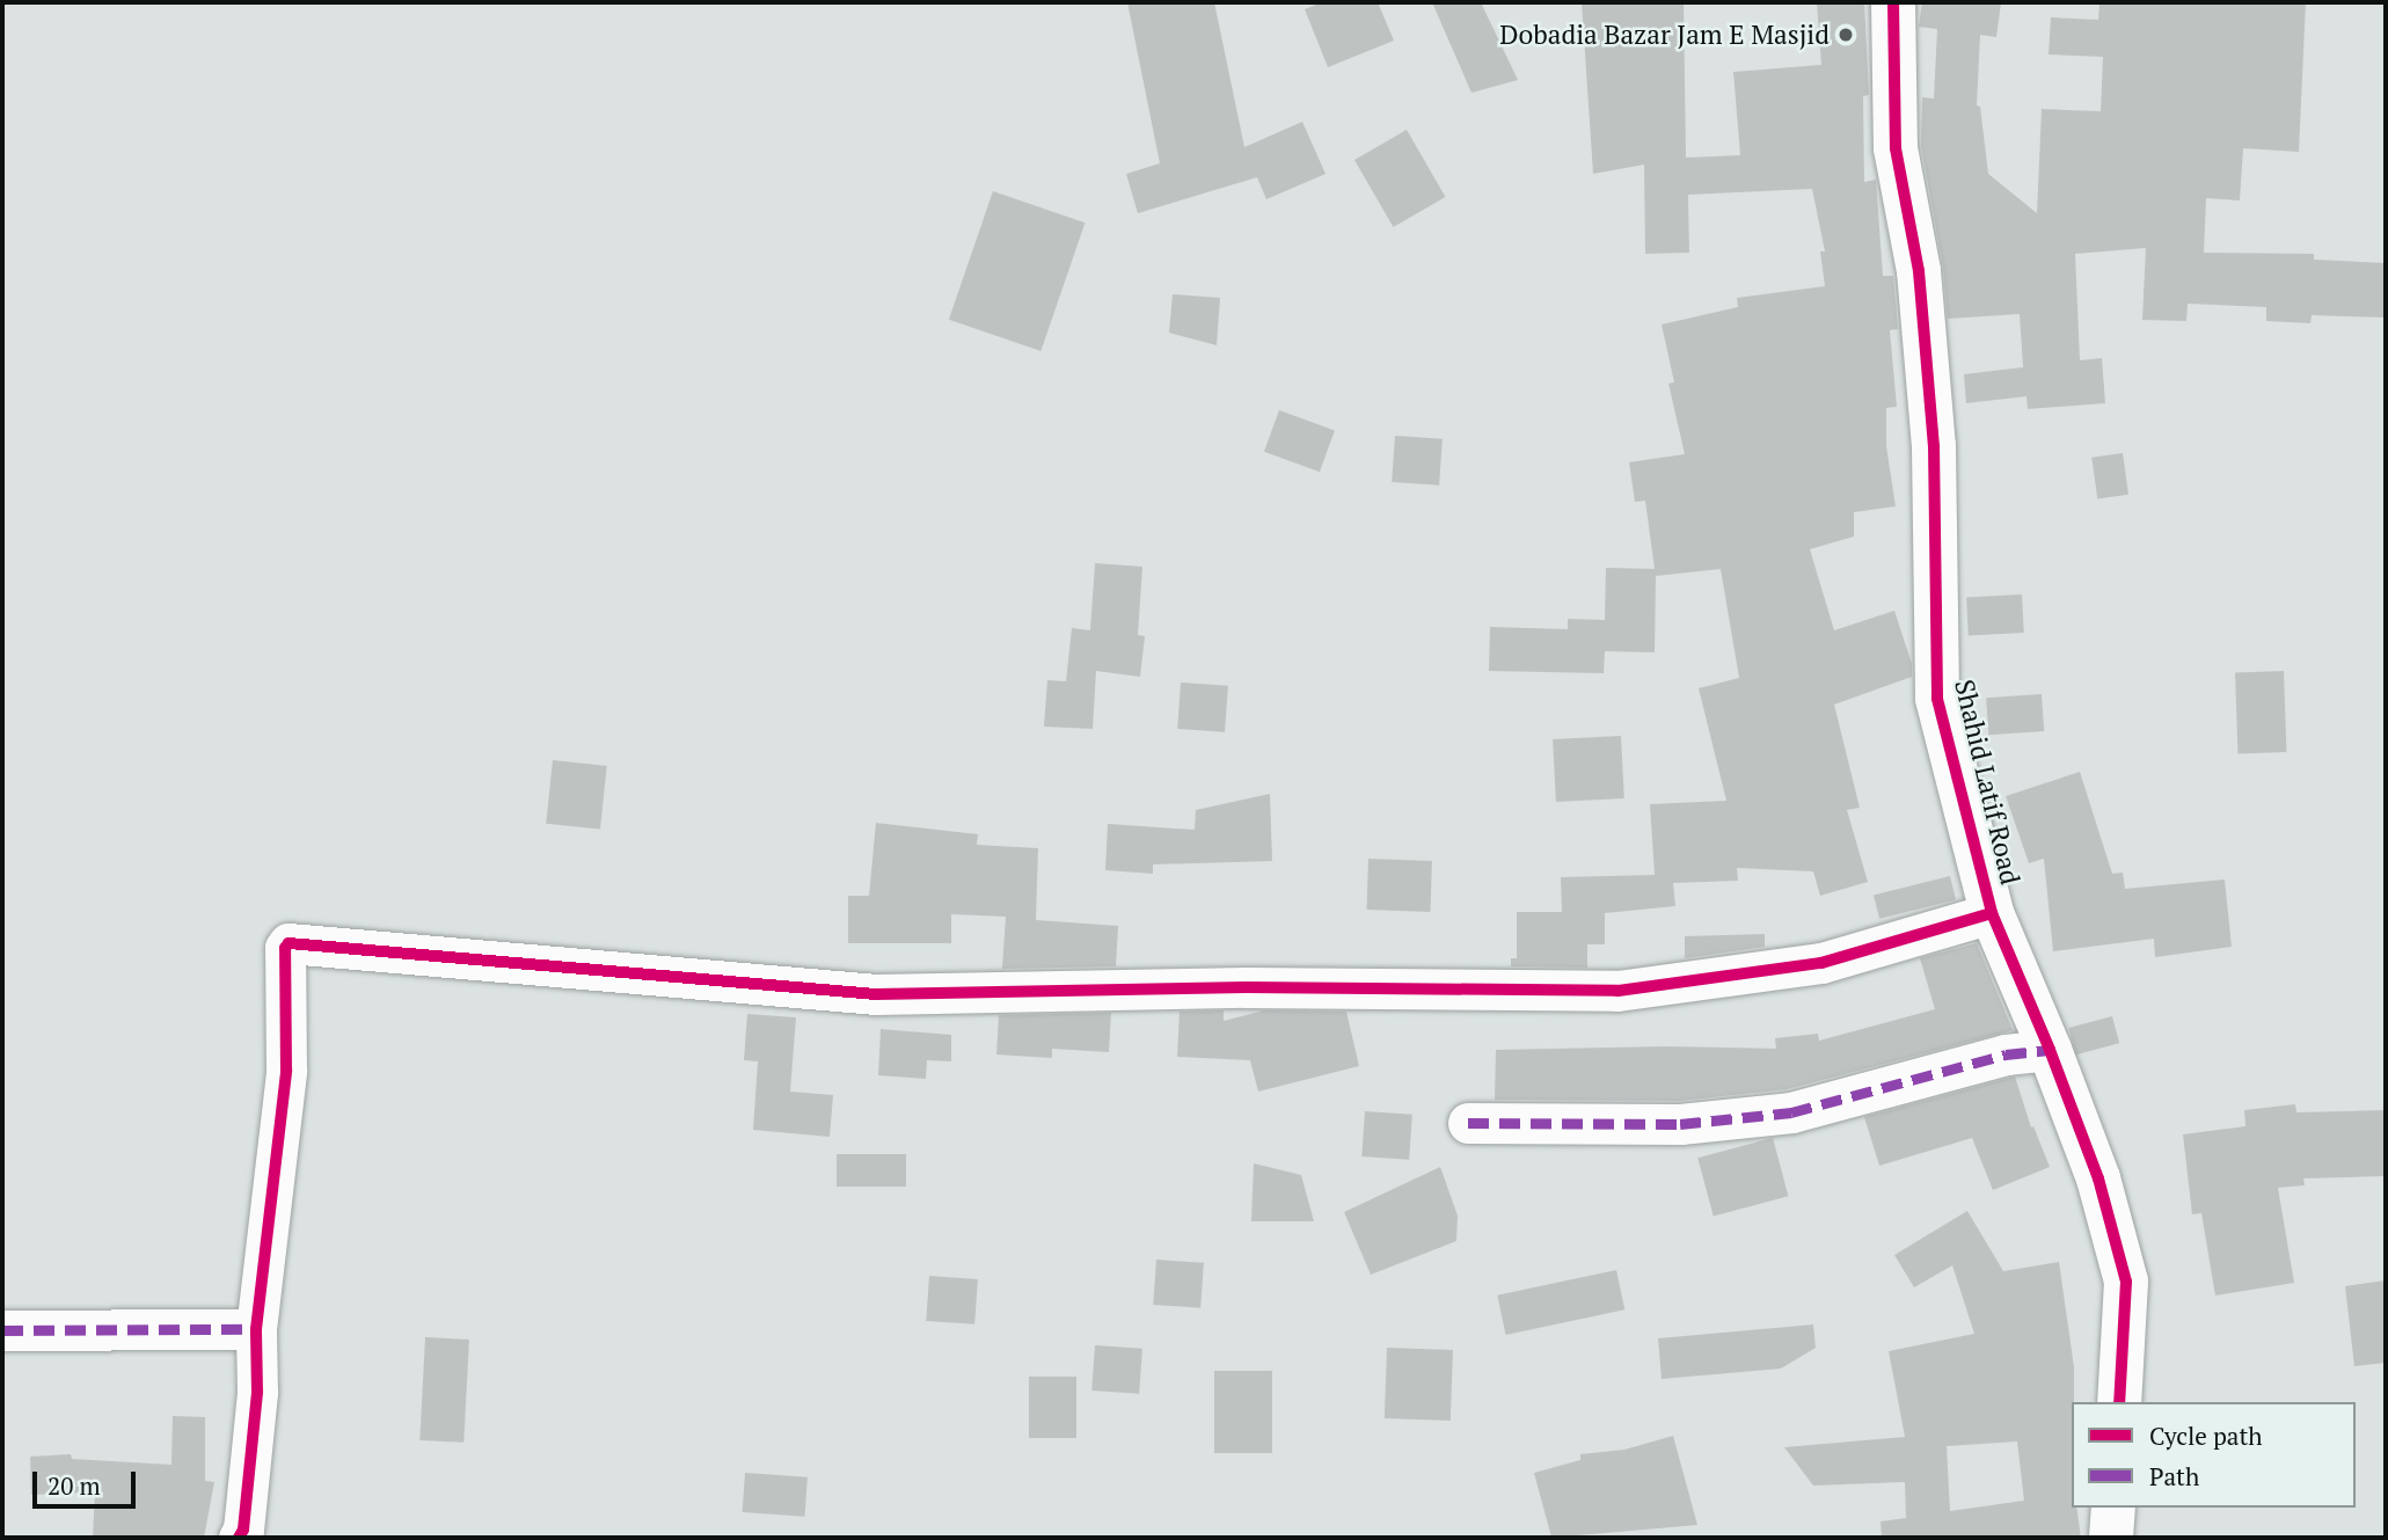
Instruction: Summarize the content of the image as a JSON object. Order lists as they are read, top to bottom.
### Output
{
  "streets": {
    "street": ["Shahid Latif Road"]
  },
  "places": ["Dobadia Bazar Jam E Masjid"],
  "legend": ["Cycle path", "Path"],
  "scale_bar": "20 m"
}
